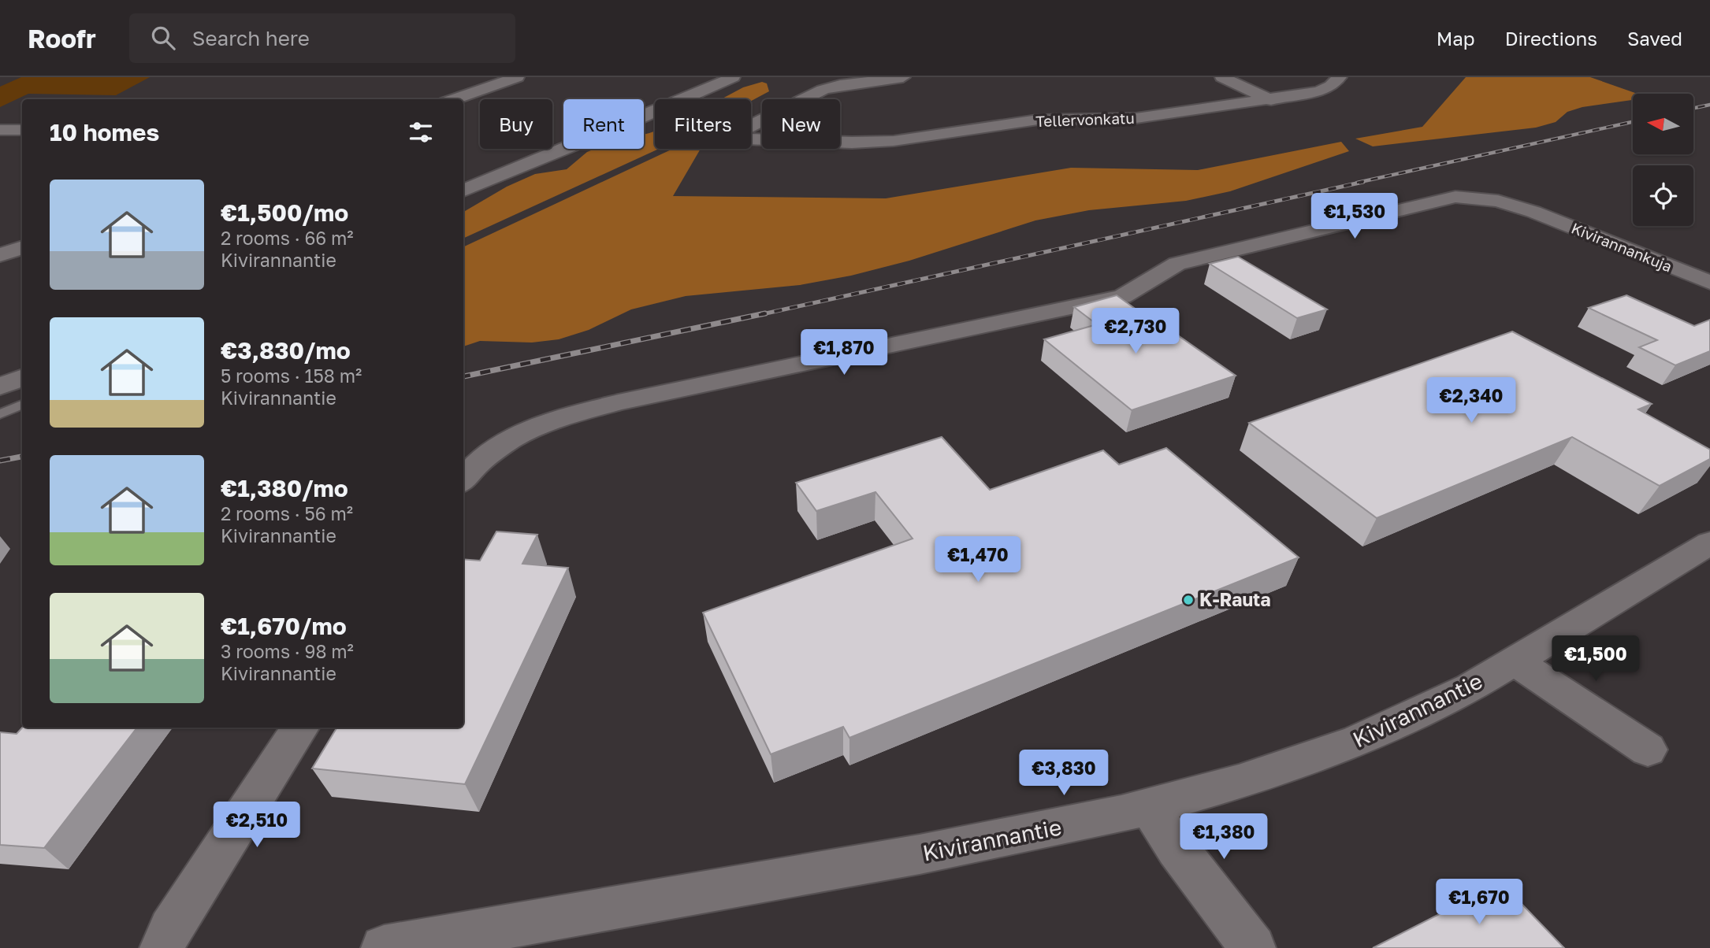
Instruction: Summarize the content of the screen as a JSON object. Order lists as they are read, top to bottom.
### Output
{
  "streets": {
    "street": ["Tellervonkatu", "Kivirannankuja", "Kivirannantie"]
  },
  "places": ["K-Rauta"],
  "north": "left",
  "page": {
    "header": "Roofr",
    "search": "Search here",
    "nav": ["Map", "Directions", "Saved"],
    "chip": [
      "Buy",
      "Rent",
      "Filters",
      "New"
    ],
    "heading": "10 homes",
    "list": [
      {
        "name": "€1,500/mo",
        "note": "2 rooms · 66 m² · Kivirannantie"
      },
      {
        "name": "€3,830/mo",
        "note": "5 rooms · 158 m² · Kivirannantie"
      },
      {
        "name": "€1,380/mo",
        "note": "2 rooms · 56 m² · Kivirannantie"
      },
      {
        "name": "€1,670/mo",
        "note": "3 rooms · 98 m² · Kivirannantie"
      }
    ],
    "price": [
      "€1,530",
      "€2,730",
      "€1,870",
      "€2,340",
      "€1,470",
      "€1,500",
      "€3,830",
      "€2,510",
      "€1,380",
      "€1,670"
    ]
  }
}
